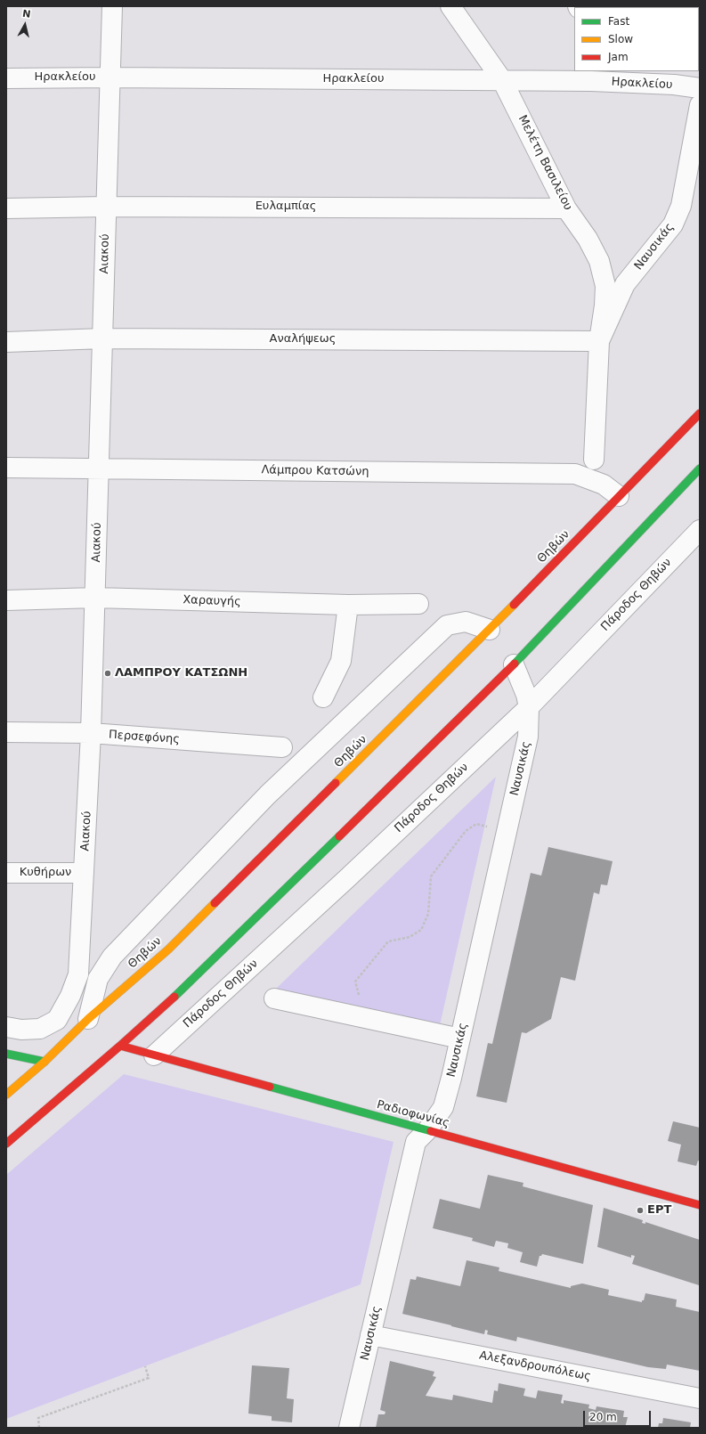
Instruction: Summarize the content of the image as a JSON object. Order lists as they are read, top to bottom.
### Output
{
  "streets": {
    "main road": ["Θηβών", "Ραδιοφωνίας"],
    "street": [
      "Ηρακλείου",
      "Μελέτη Βασιλείου",
      "Ευλαμπίας",
      "Ναυσικάς",
      "Αιακού",
      "Αναλήψεως",
      "Λάμπρου Κατσώνη",
      "Πάροδος Θηβών",
      "Χαραυγής",
      "Περσεφόνης",
      "Κυθήρων",
      "Αλεξανδρουπόλεως"
    ]
  },
  "crossings": [
    ["Ηρακλείου", "Μελέτη Βασιλείου"],
    ["Ηρακλείου", "Αιακού"],
    ["Μελέτη Βασιλείου", "Ευλαμπίας"],
    ["Μελέτη Βασιλείου", "Ναυσικάς"],
    ["Μελέτη Βασιλείου", "Αναλήψεως"],
    ["Ευλαμπίας", "Αιακού"],
    ["Ναυσικάς", "Αναλήψεως"],
    ["Ναυσικάς", "Πάροδος Θηβών"],
    ["Ναυσικάς", "Ραδιοφωνίας"],
    ["Ναυσικάς", "Αλεξανδρουπόλεως"],
    ["Αιακού", "Αναλήψεως"],
    ["Αιακού", "Λάμπρου Κατσώνη"],
    ["Αιακού", "Χαραυγής"],
    ["Αιακού", "Περσεφόνης"],
    ["Αιακού", "Κυθήρων"],
    ["Λάμπρου Κατσώνη", "Θηβών"],
    ["Πάροδος Θηβών", "Ραδιοφωνίας"]
  ],
  "places": ["ΛΑΜΠΡΟΥ ΚΑΤΣΩΝΗ", "ΕΡΤ"],
  "legend": ["Fast", "Slow", "Jam"],
  "scale_bar": "20 m",
  "north": "top"
}
